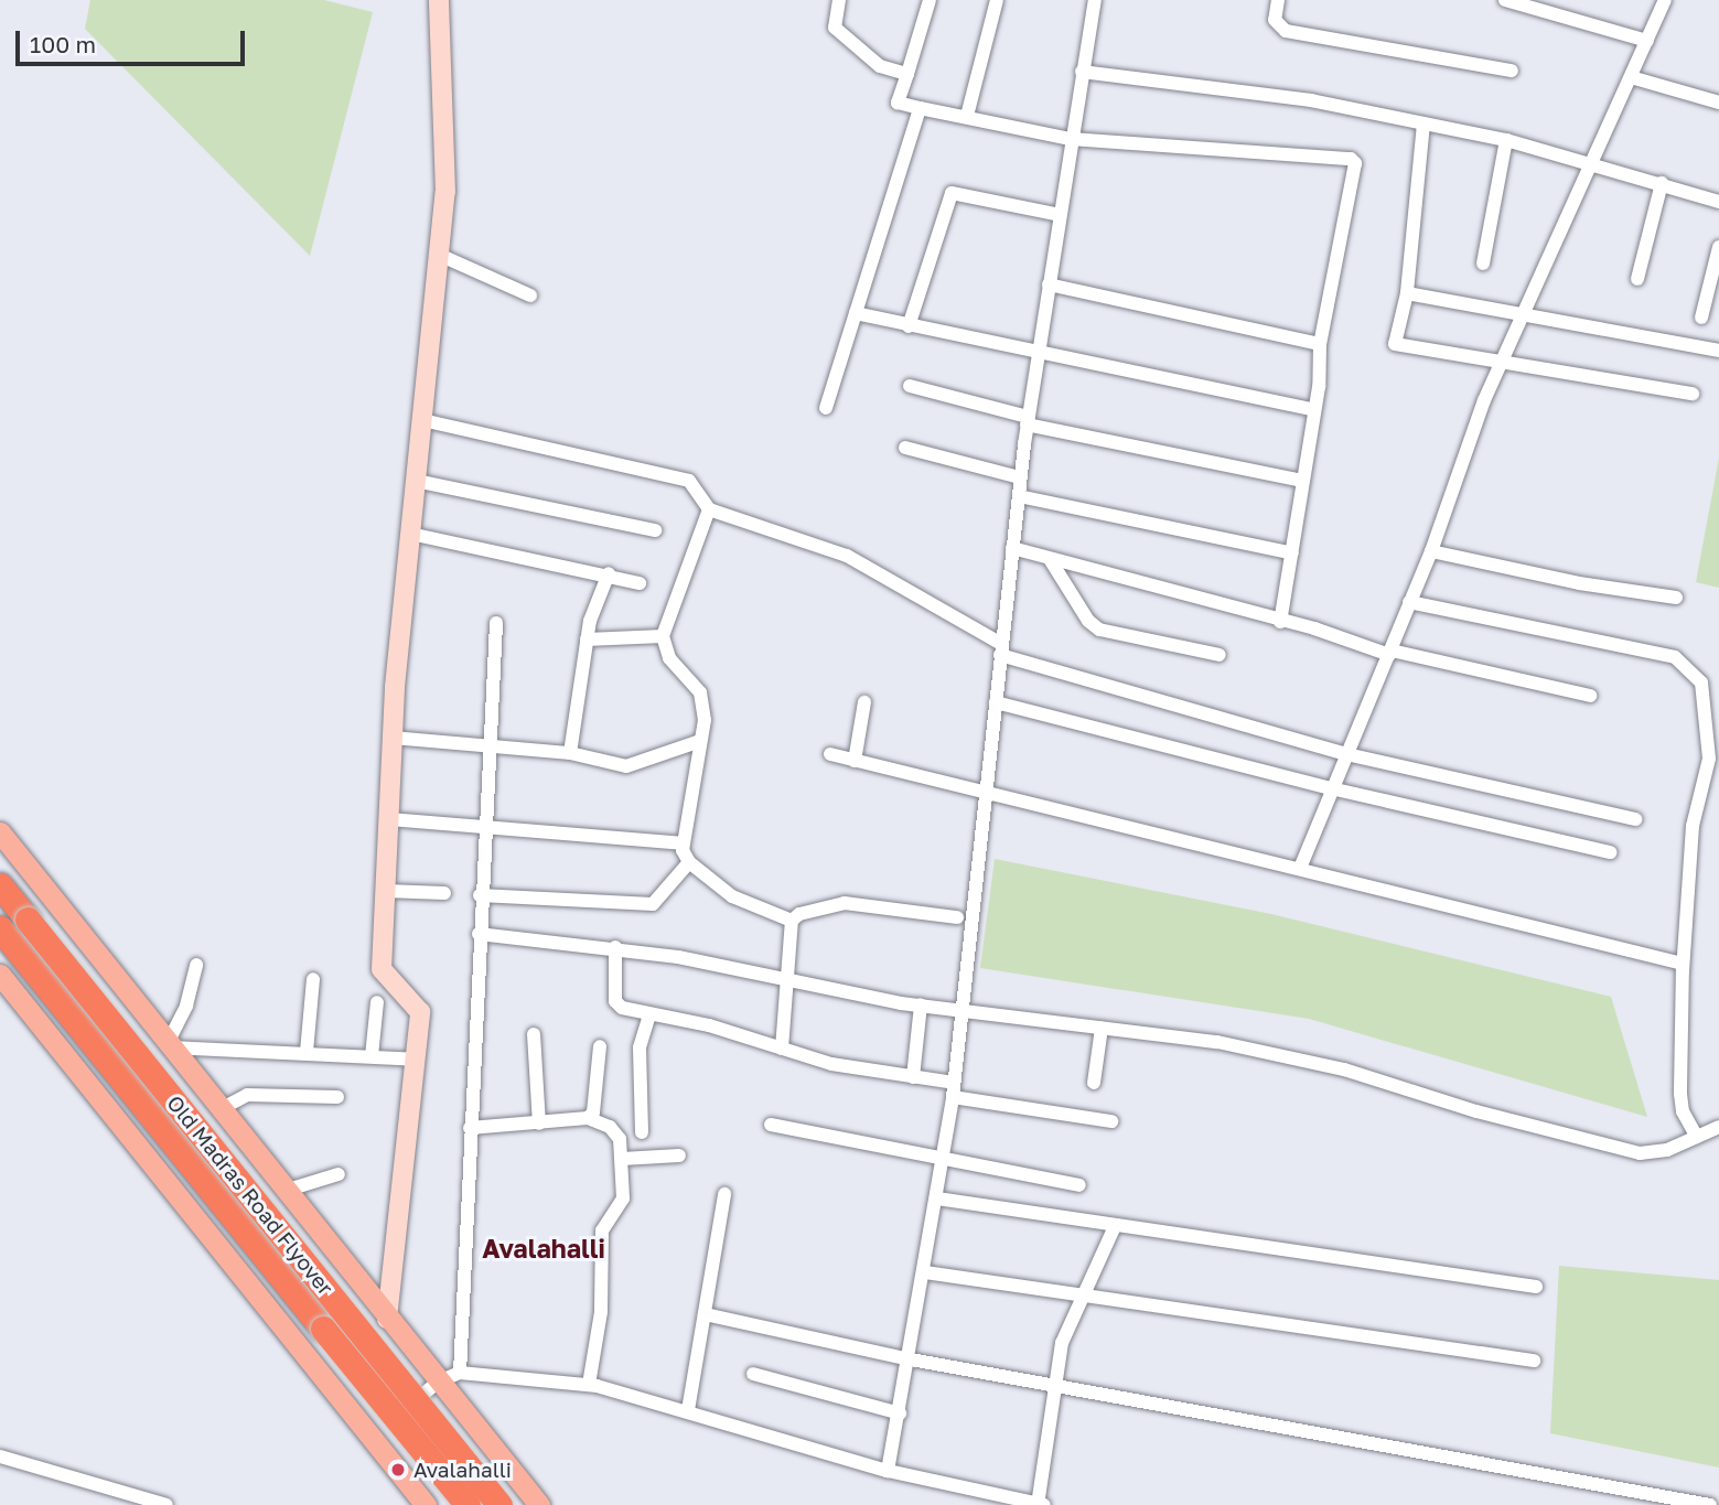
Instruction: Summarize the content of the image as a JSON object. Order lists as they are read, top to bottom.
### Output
{
  "streets": {
    "highway": ["Old Madras Road Flyover"]
  },
  "districts": ["Avalahalli"],
  "places": ["Avalahalli"],
  "scale_bar": "100 m"
}
